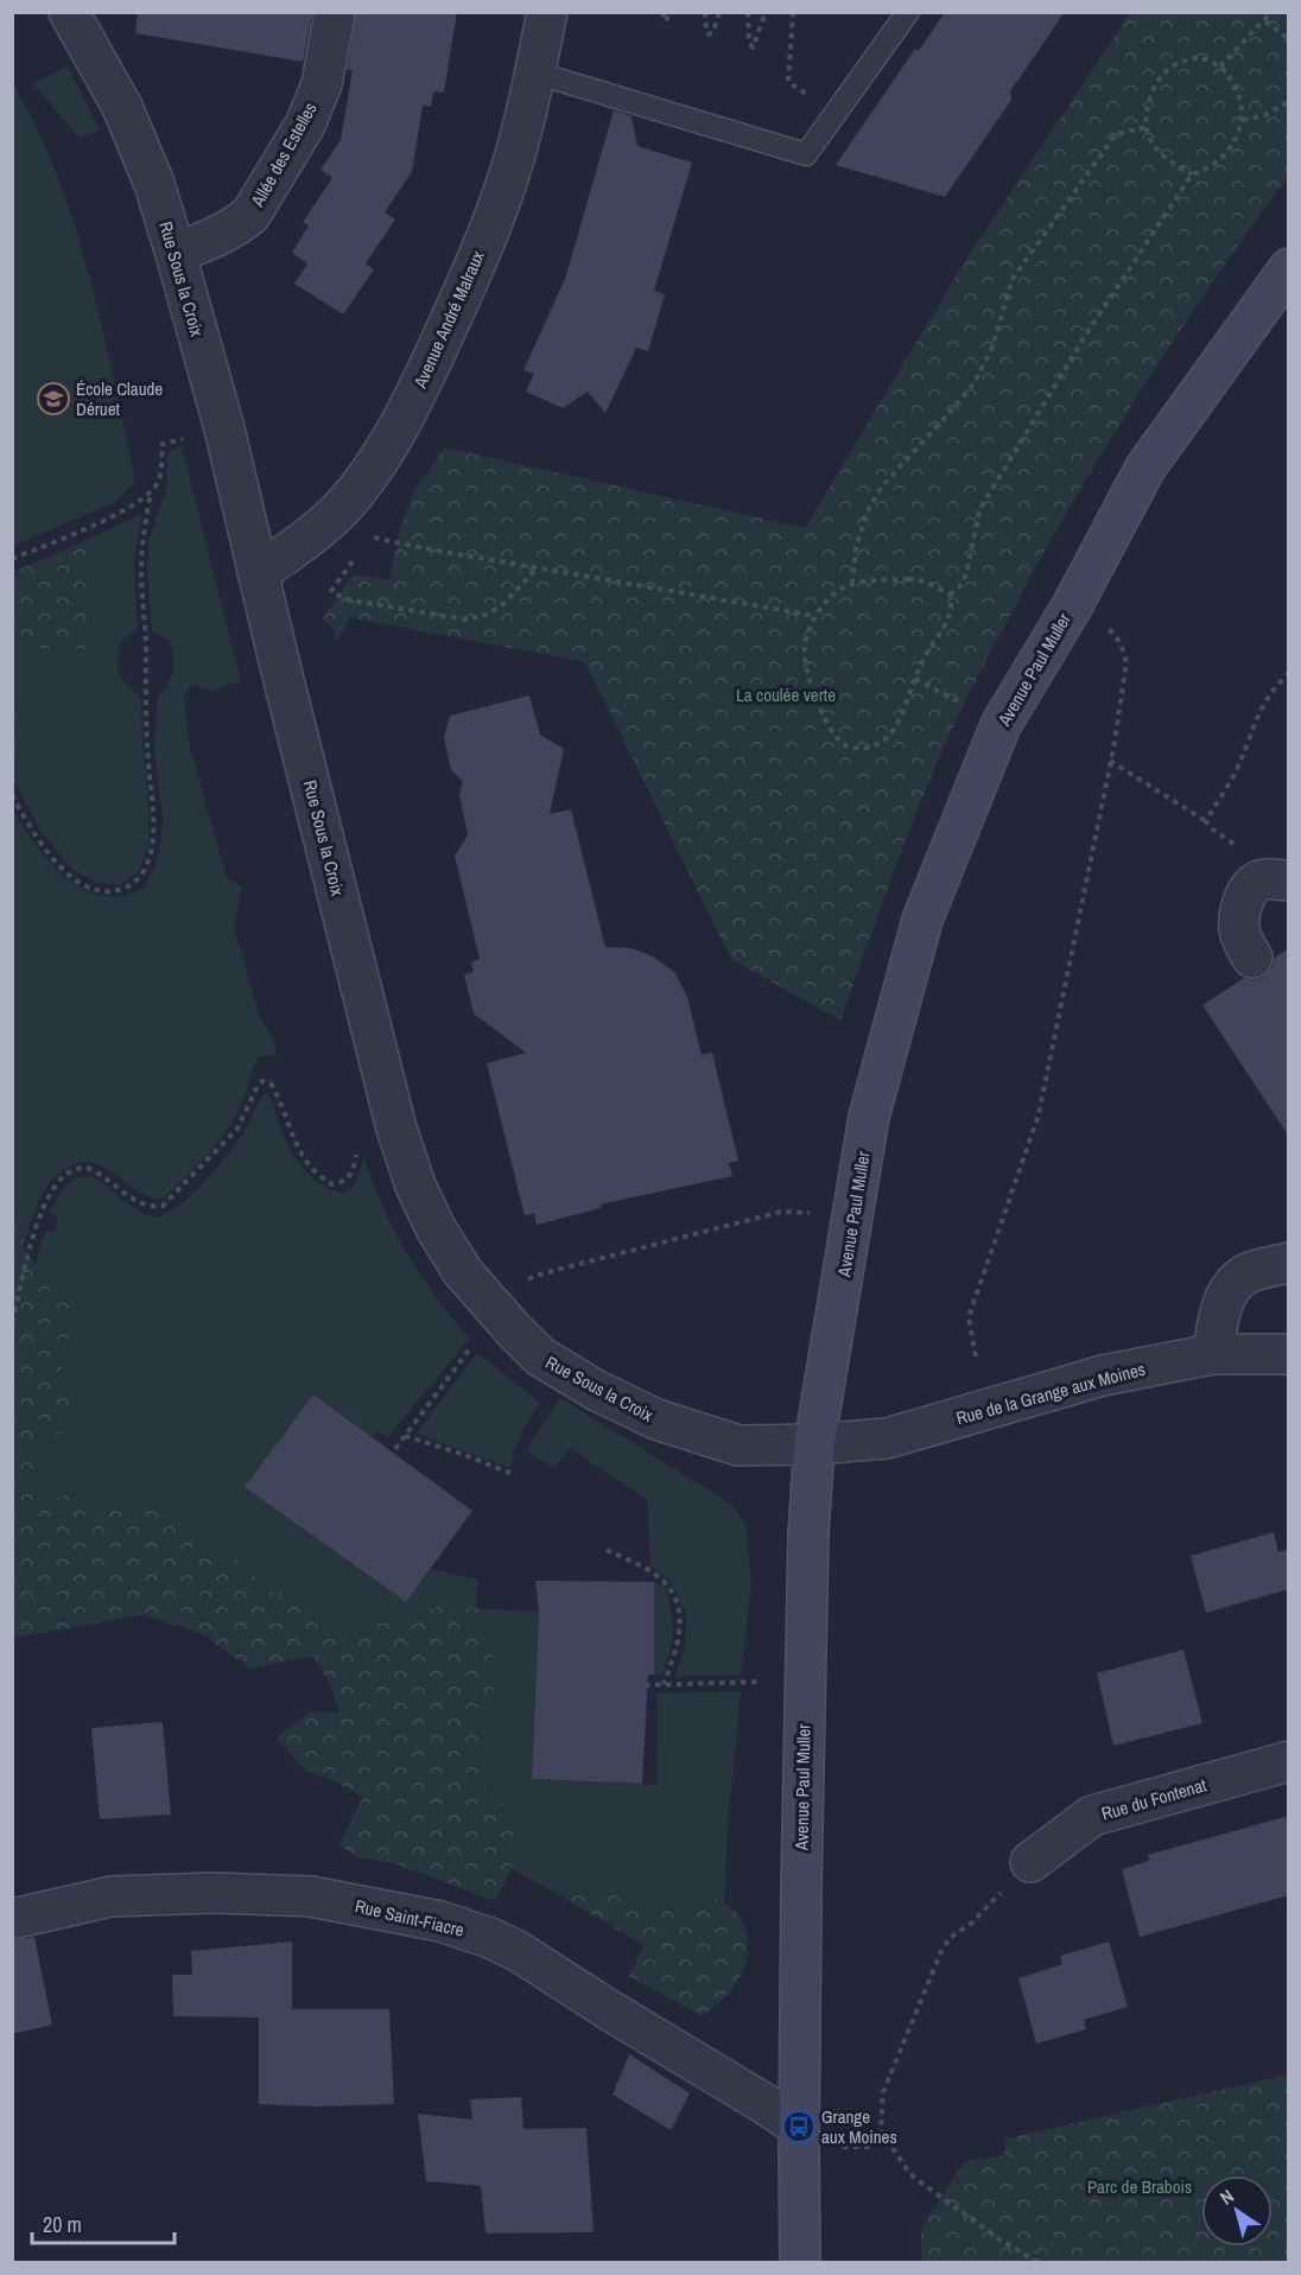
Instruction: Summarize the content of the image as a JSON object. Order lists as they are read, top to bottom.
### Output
{
  "streets": {
    "main road": ["Avenue Paul Muller"],
    "street": [
      "Allée des Estelles",
      "Rue Sous la Croix",
      "Avenue André Malraux",
      "Rue de la Grange aux Moines",
      "Rue du Fontenat",
      "Rue Saint-Fiacre"
    ]
  },
  "crossings": [
    ["Allée des Estelles", "Rue Sous la Croix"],
    ["Rue Sous la Croix", "Avenue André Malraux"],
    ["Rue Sous la Croix", "Avenue Paul Muller"],
    ["Rue Sous la Croix", "Rue de la Grange aux Moines"],
    ["Avenue Paul Muller", "Rue de la Grange aux Moines"],
    ["Avenue Paul Muller", "Rue Saint-Fiacre"]
  ],
  "parks": ["La coulée verte", "Parc de Brabois"],
  "places": {
    "school or university": ["École Claude Déruet"],
    "bus stop": ["Grange aux Moines"]
  },
  "scale_bar": "20 m",
  "north": "top left"
}
